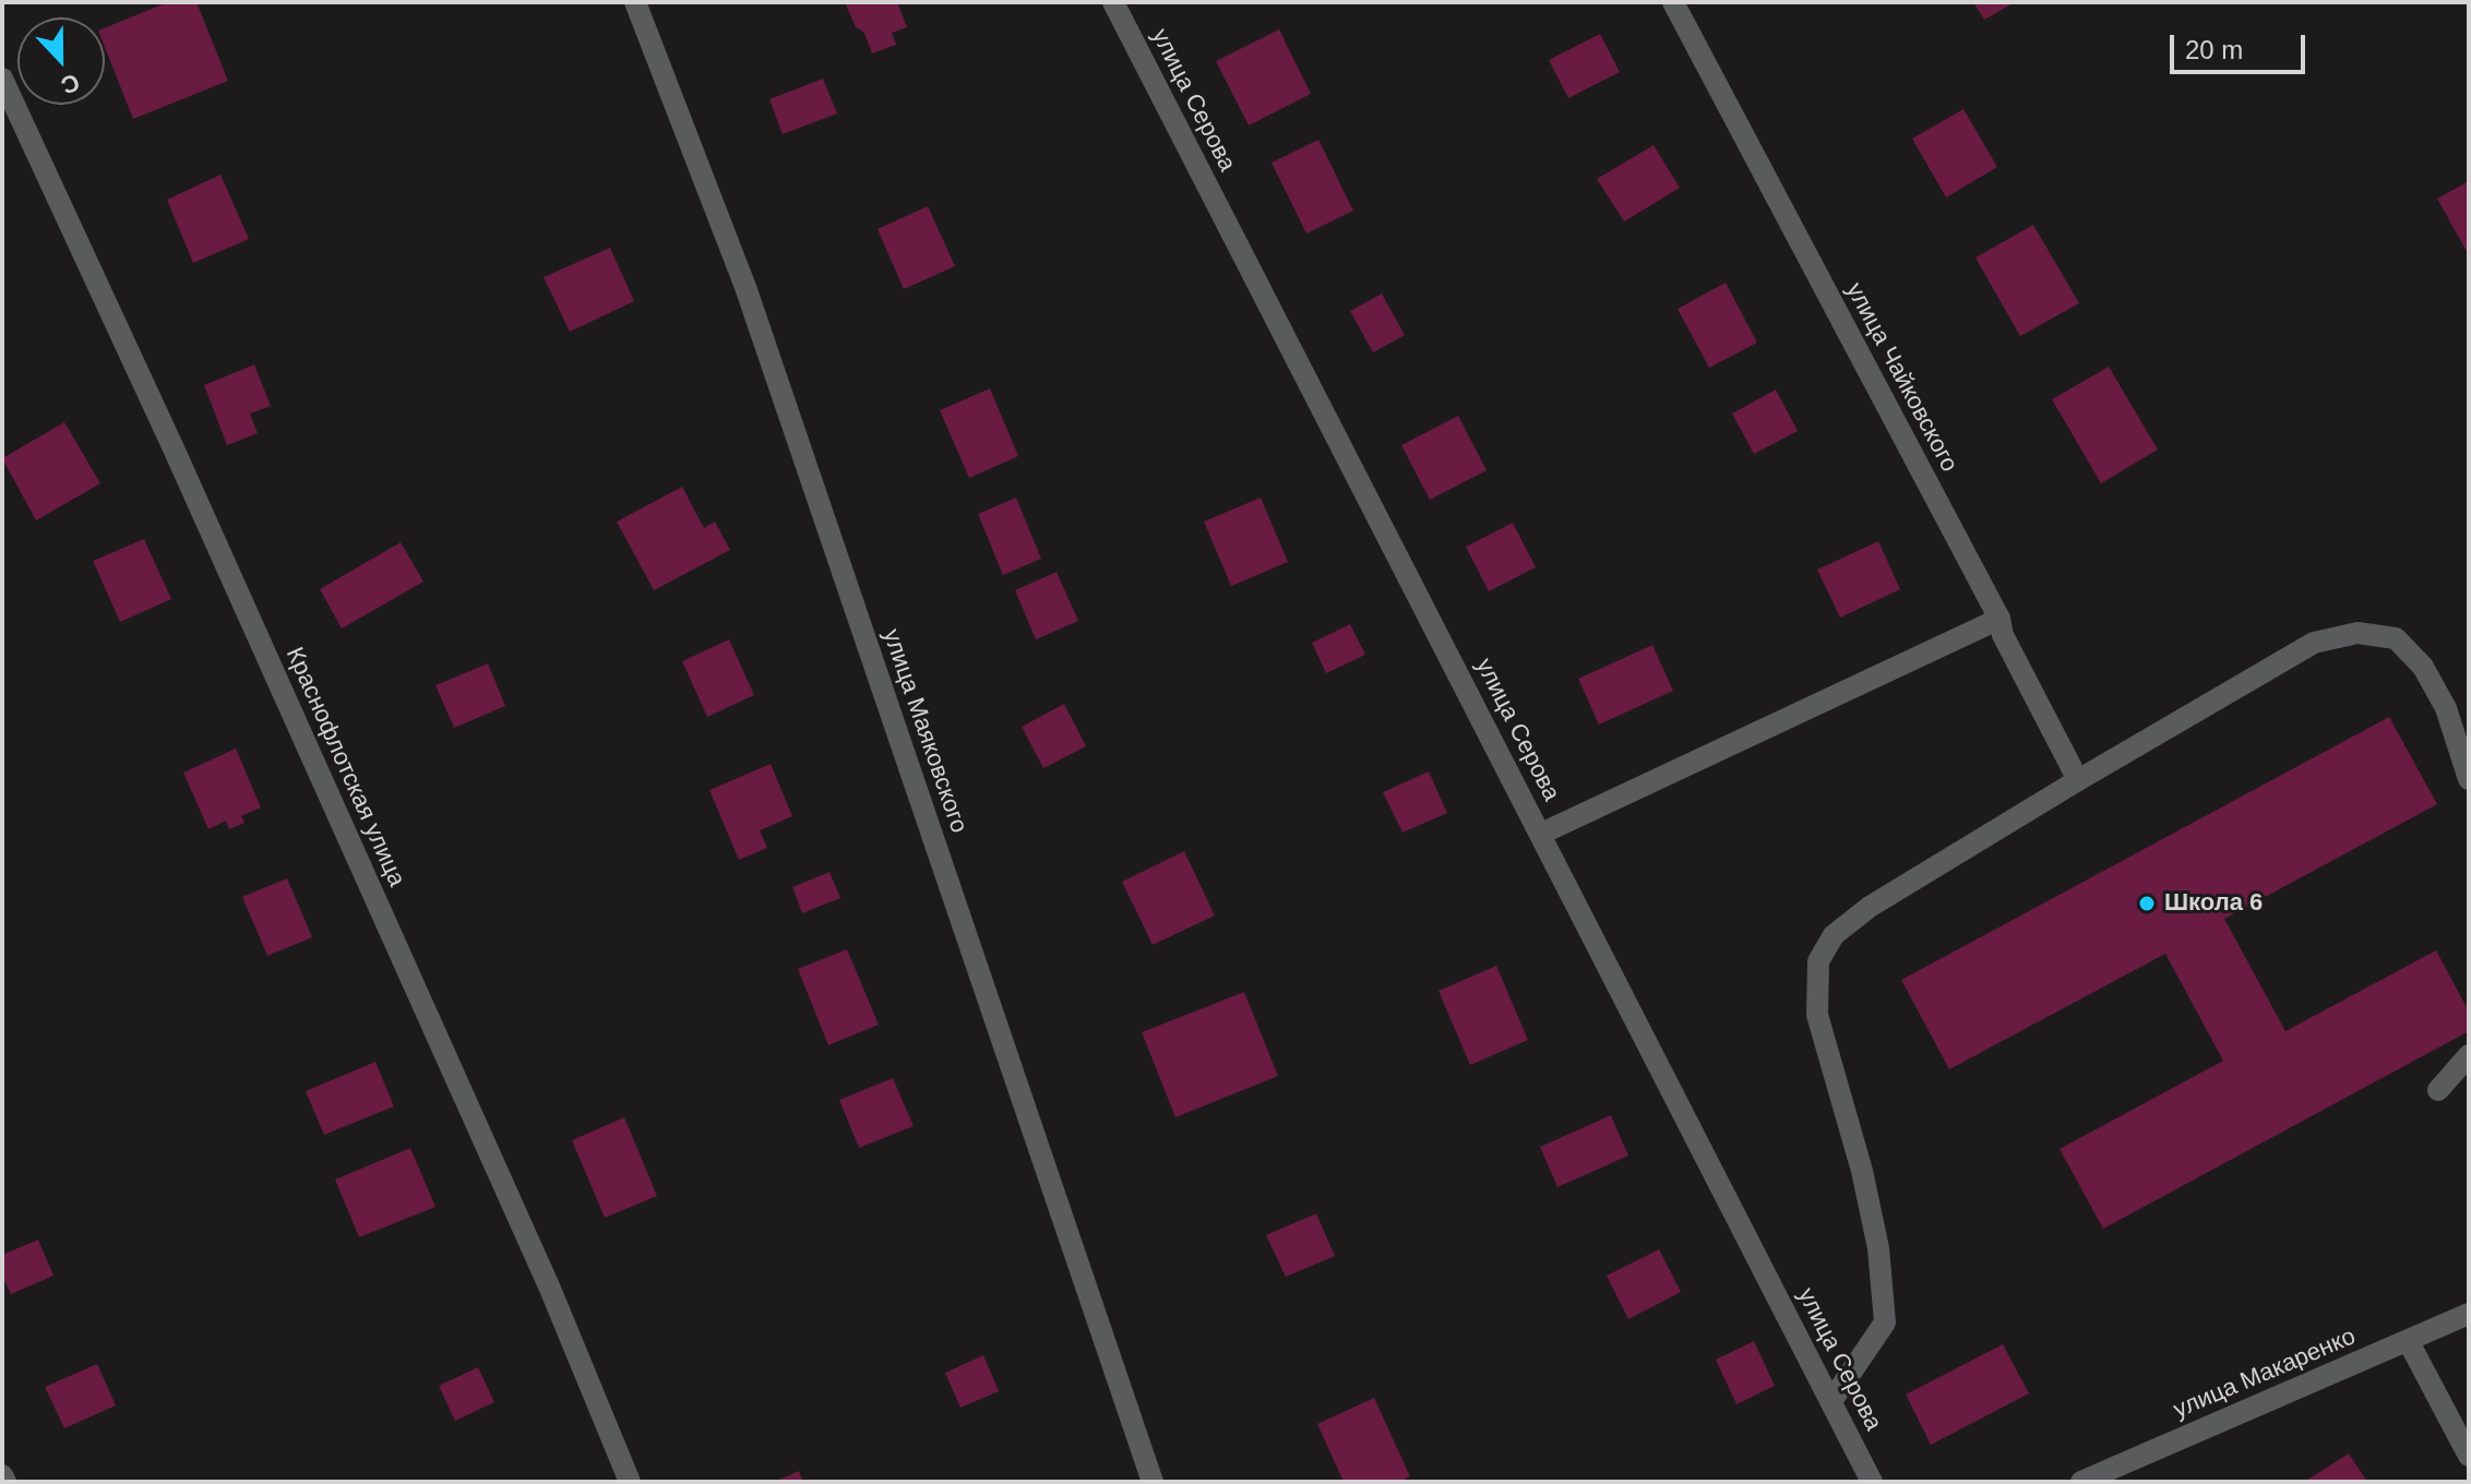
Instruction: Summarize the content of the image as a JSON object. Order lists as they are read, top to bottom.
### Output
{
  "streets": {
    "street": [
      "улица Серова",
      "улица Чайковского",
      "улица Маяковского",
      "Краснофлотская улица",
      "улица Макаренко"
    ]
  },
  "places": ["Школа 6"],
  "scale_bar": "20 m",
  "north": "bottom"
}
